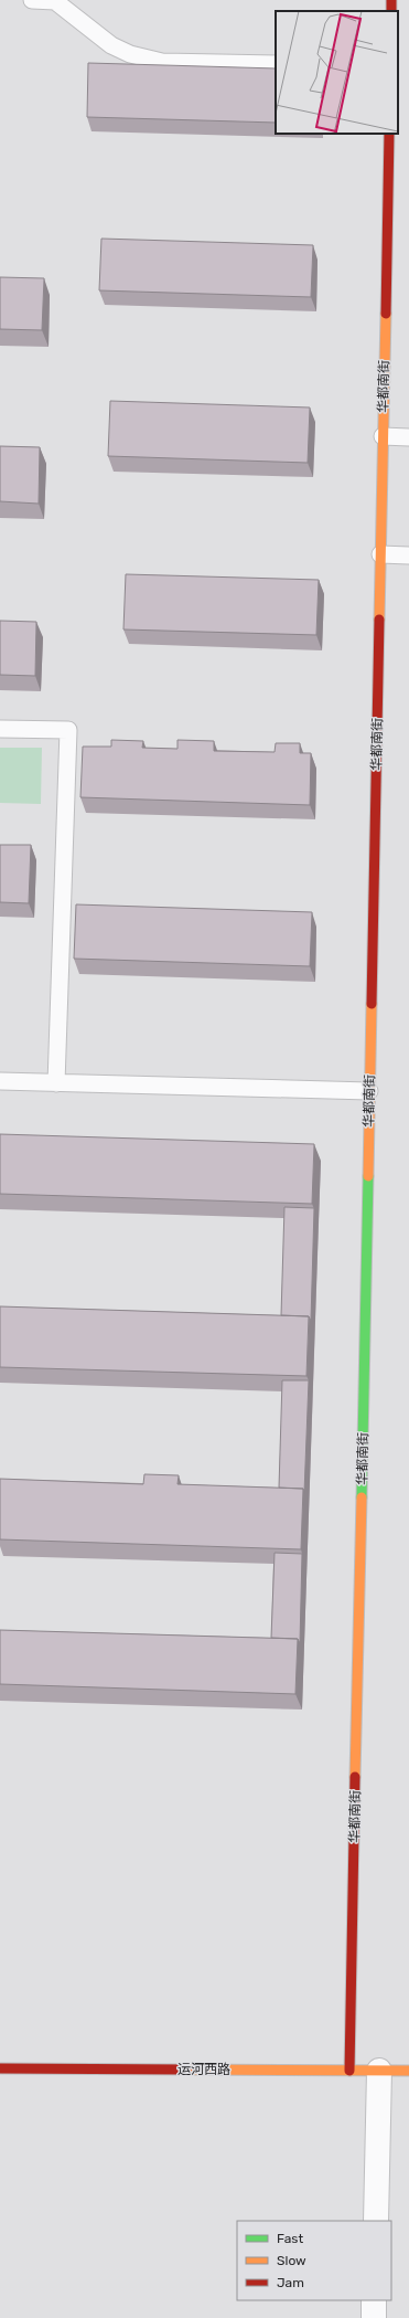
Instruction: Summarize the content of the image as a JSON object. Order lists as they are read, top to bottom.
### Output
{
  "streets": {
    "street": ["华都南街", "运河西路"]
  },
  "crossings": [
    ["华都南街", "运河西路"]
  ],
  "legend": ["Fast", "Slow", "Jam"]
}
